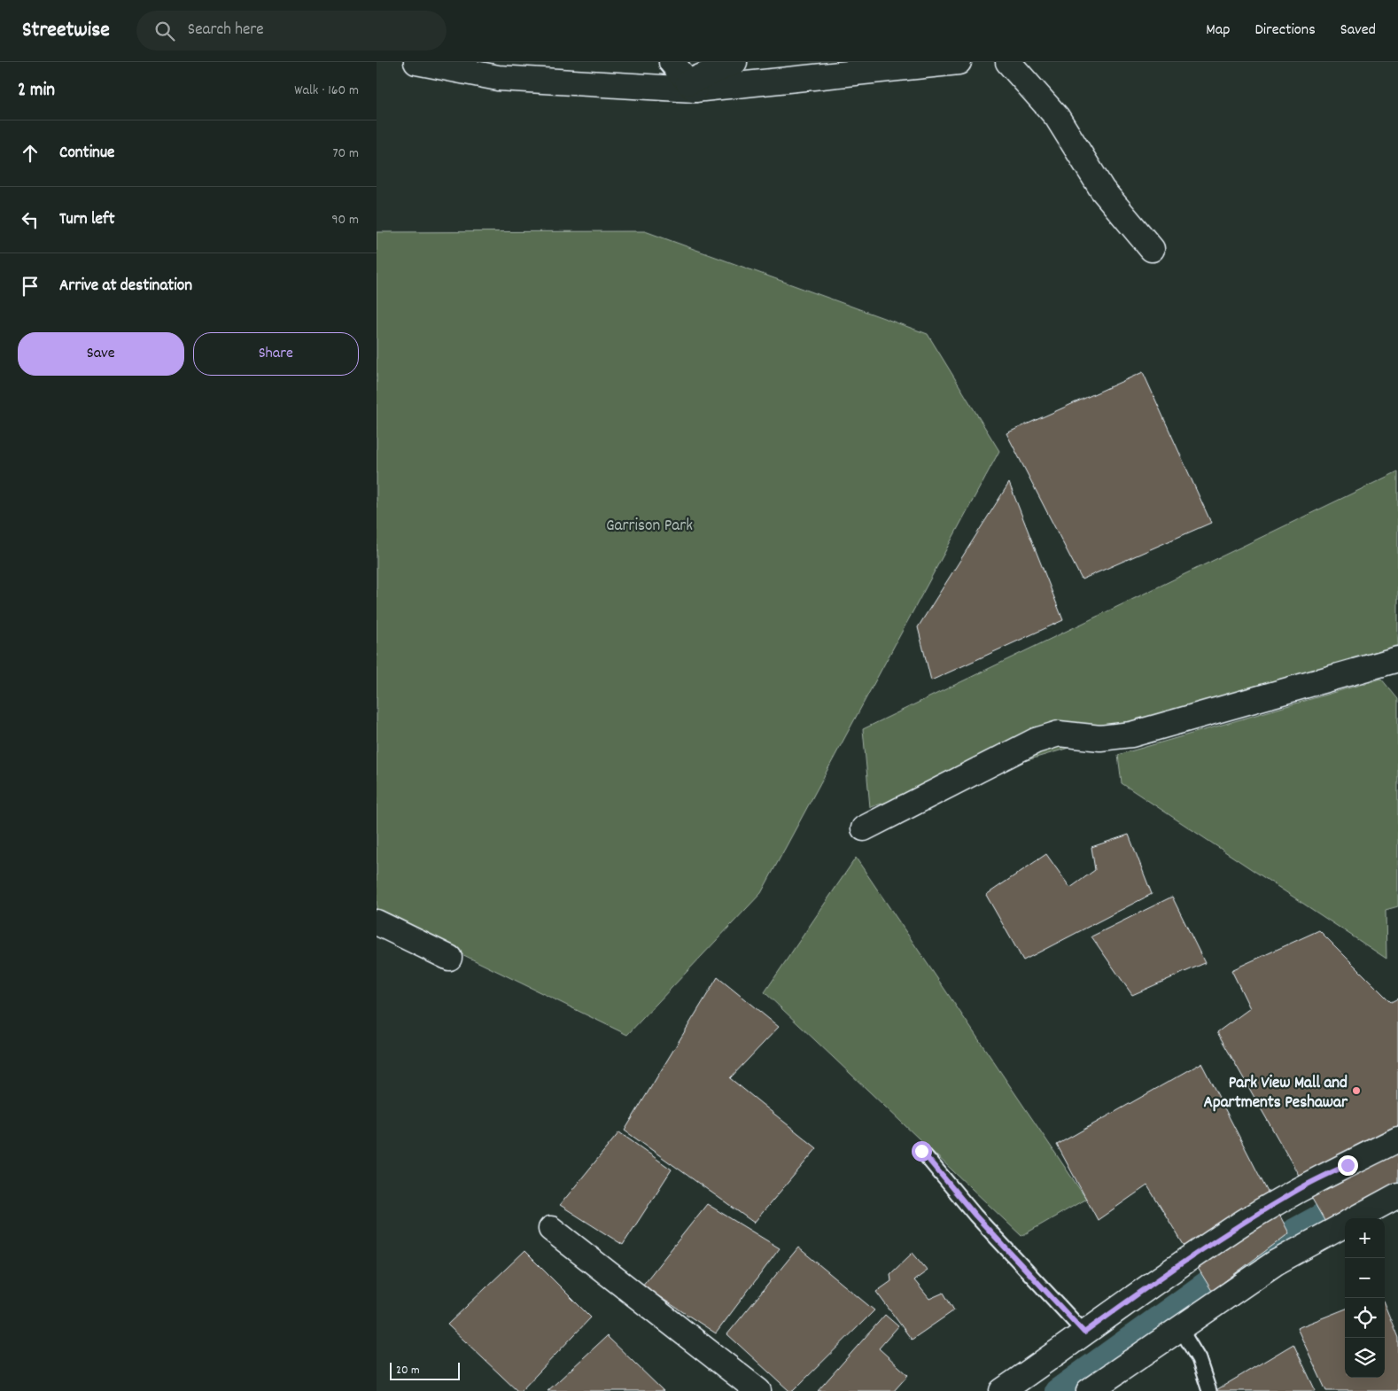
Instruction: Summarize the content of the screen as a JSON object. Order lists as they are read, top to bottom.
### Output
{
  "parks": ["Garrison Park"],
  "places": ["Park View Mall and Apartments Peshawar"],
  "scale_bar": "20 m",
  "page": {
    "header": "Streetwise",
    "search": "Search here",
    "nav": ["Map", "Directions", "Saved"],
    "heading": ["2 min", "Walk · 160 m"],
    "list": [
      ["Continue", "70 m"],
      ["Turn left", "90 m"],
      "Arrive at destination"
    ],
    "buttons": ["Save", "Share"],
    "map_buttons": ["+", "−"],
    "scale": "20 m"
  }
}
